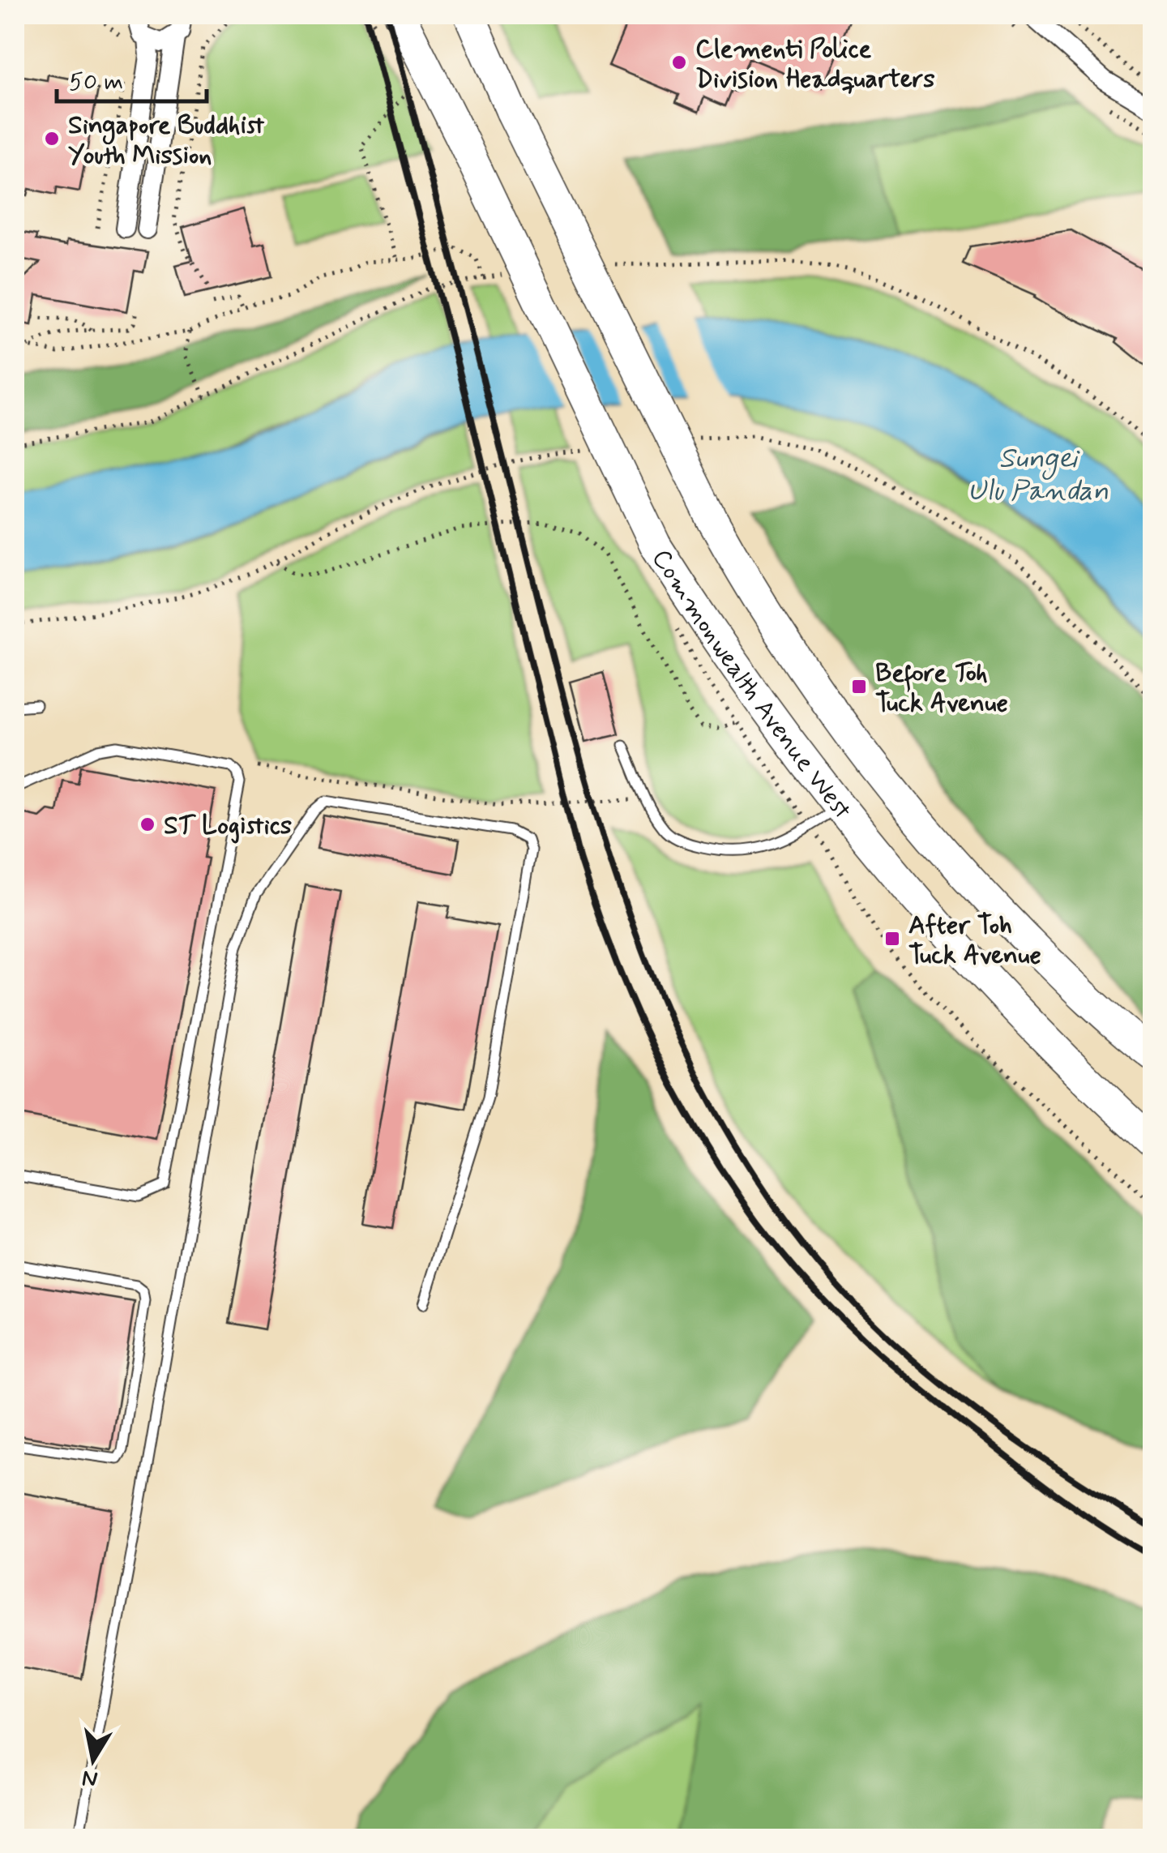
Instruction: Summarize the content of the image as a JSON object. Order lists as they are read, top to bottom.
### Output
{
  "streets": {
    "main road": ["Commonwealth Avenue West"]
  },
  "water": ["Sungei Ulu Pandan"],
  "places": {
    "other": ["Clementi Police Division Headquarters", "Singapore Buddhist Youth Mission", "ST Logistics"],
    "transit": ["Before Toh Tuck Avenue", "After Toh Tuck Avenue"]
  },
  "scale_bar": "50 m",
  "north": "bottom"
}
